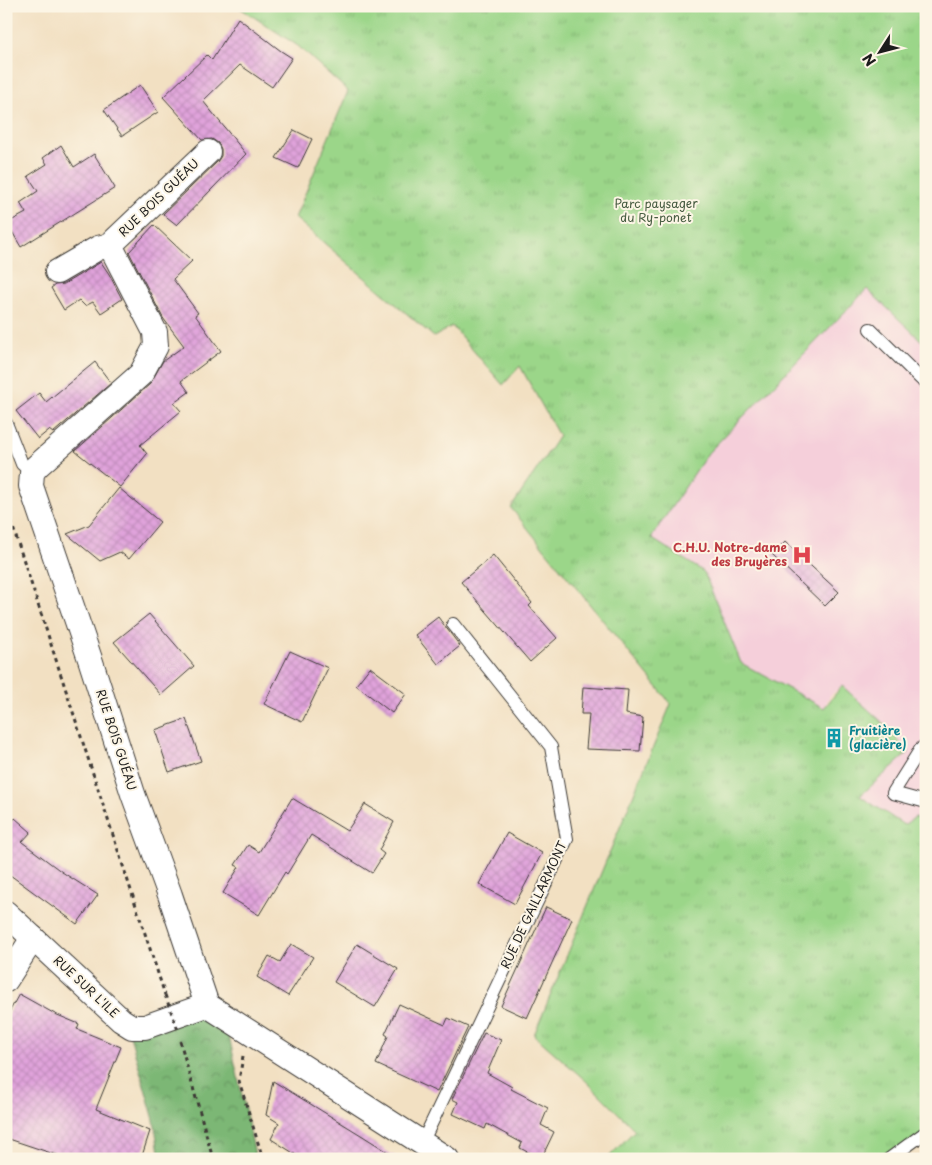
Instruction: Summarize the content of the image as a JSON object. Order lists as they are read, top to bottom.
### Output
{
  "streets": {
    "street": ["RUE BOIS GUÉAU", "RUE SUR L'ILE"],
    "lane": ["RUE DE GAILLARMONT"]
  },
  "crossings": [
    ["RUE BOIS GUÉAU", "RUE SUR L'ILE"]
  ],
  "parks": ["Parc paysager du Ry-ponet"],
  "places": {
    "hospital": ["C.H.U. Notre-dame des Bruyères"],
    "building": ["Fruitière (glacière)"]
  },
  "north": "bottom left"
}
